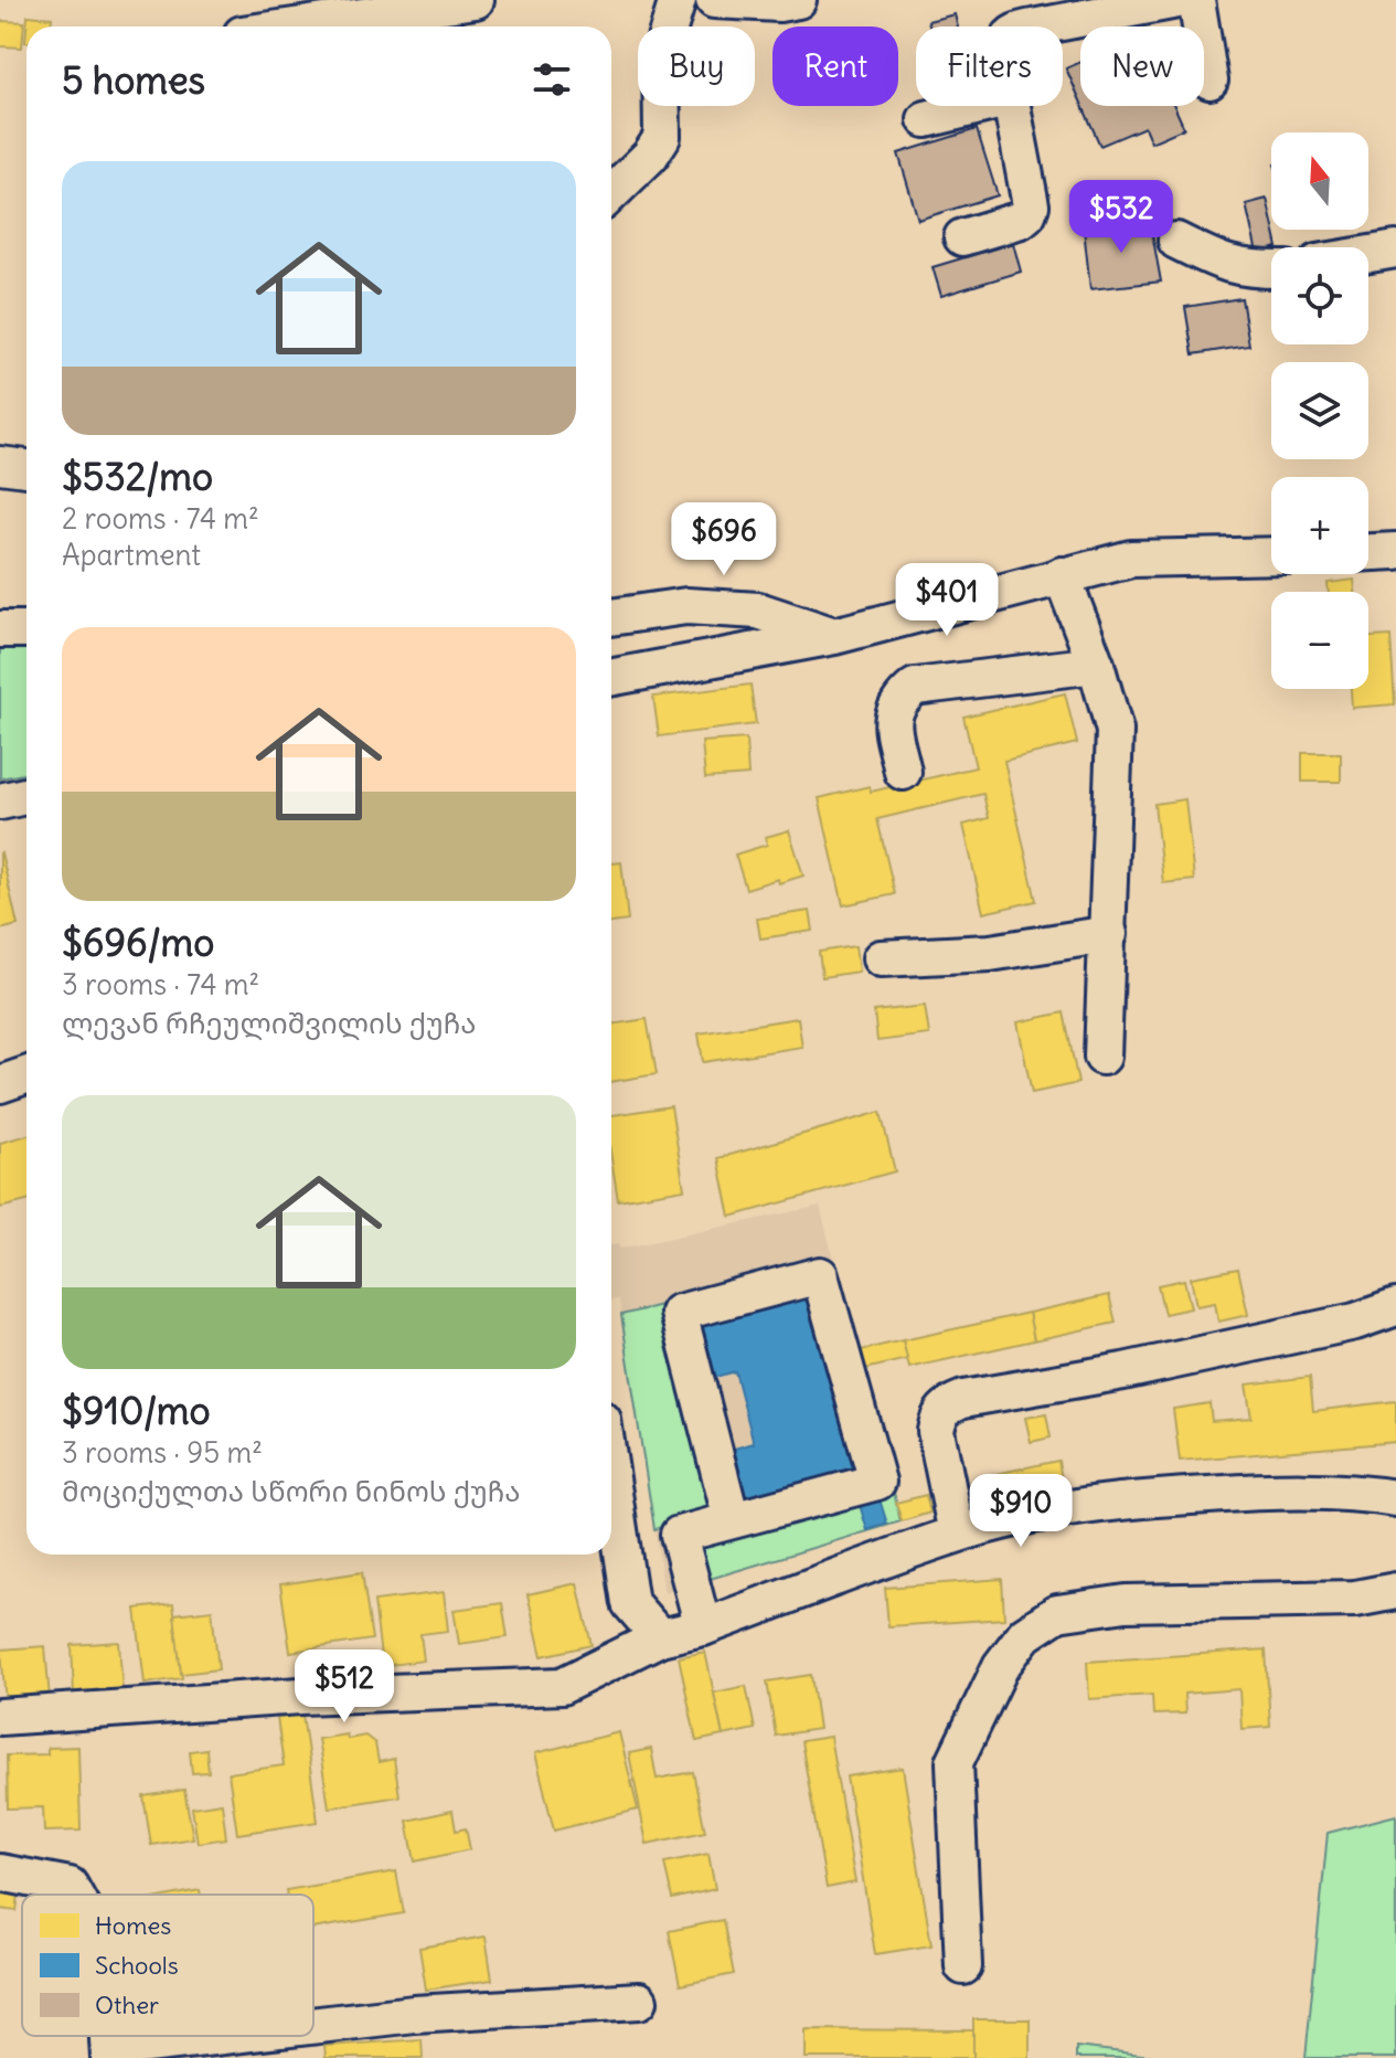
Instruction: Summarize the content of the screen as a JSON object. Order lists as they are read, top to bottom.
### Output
{
  "legend": ["Homes", "Schools", "Other"],
  "north": "top",
  "page": {
    "chip": [
      "Buy",
      "Rent",
      "Filters",
      "New"
    ],
    "heading": "5 homes",
    "map_buttons": ["+", "−"],
    "list": [
      {
        "name": "$532/mo",
        "note": "2 rooms · 74 m² · Apartment"
      },
      {
        "name": "$696/mo",
        "note": "3 rooms · 74 m² · ლევან რჩეულიშვილის ქუჩა"
      },
      {
        "name": "$910/mo",
        "note": "3 rooms · 95 m² · მოციქულთა სწორი ნინოს ქუჩა"
      }
    ],
    "price": [
      "$532",
      "$696",
      "$401",
      "$910",
      "$512"
    ]
  }
}
